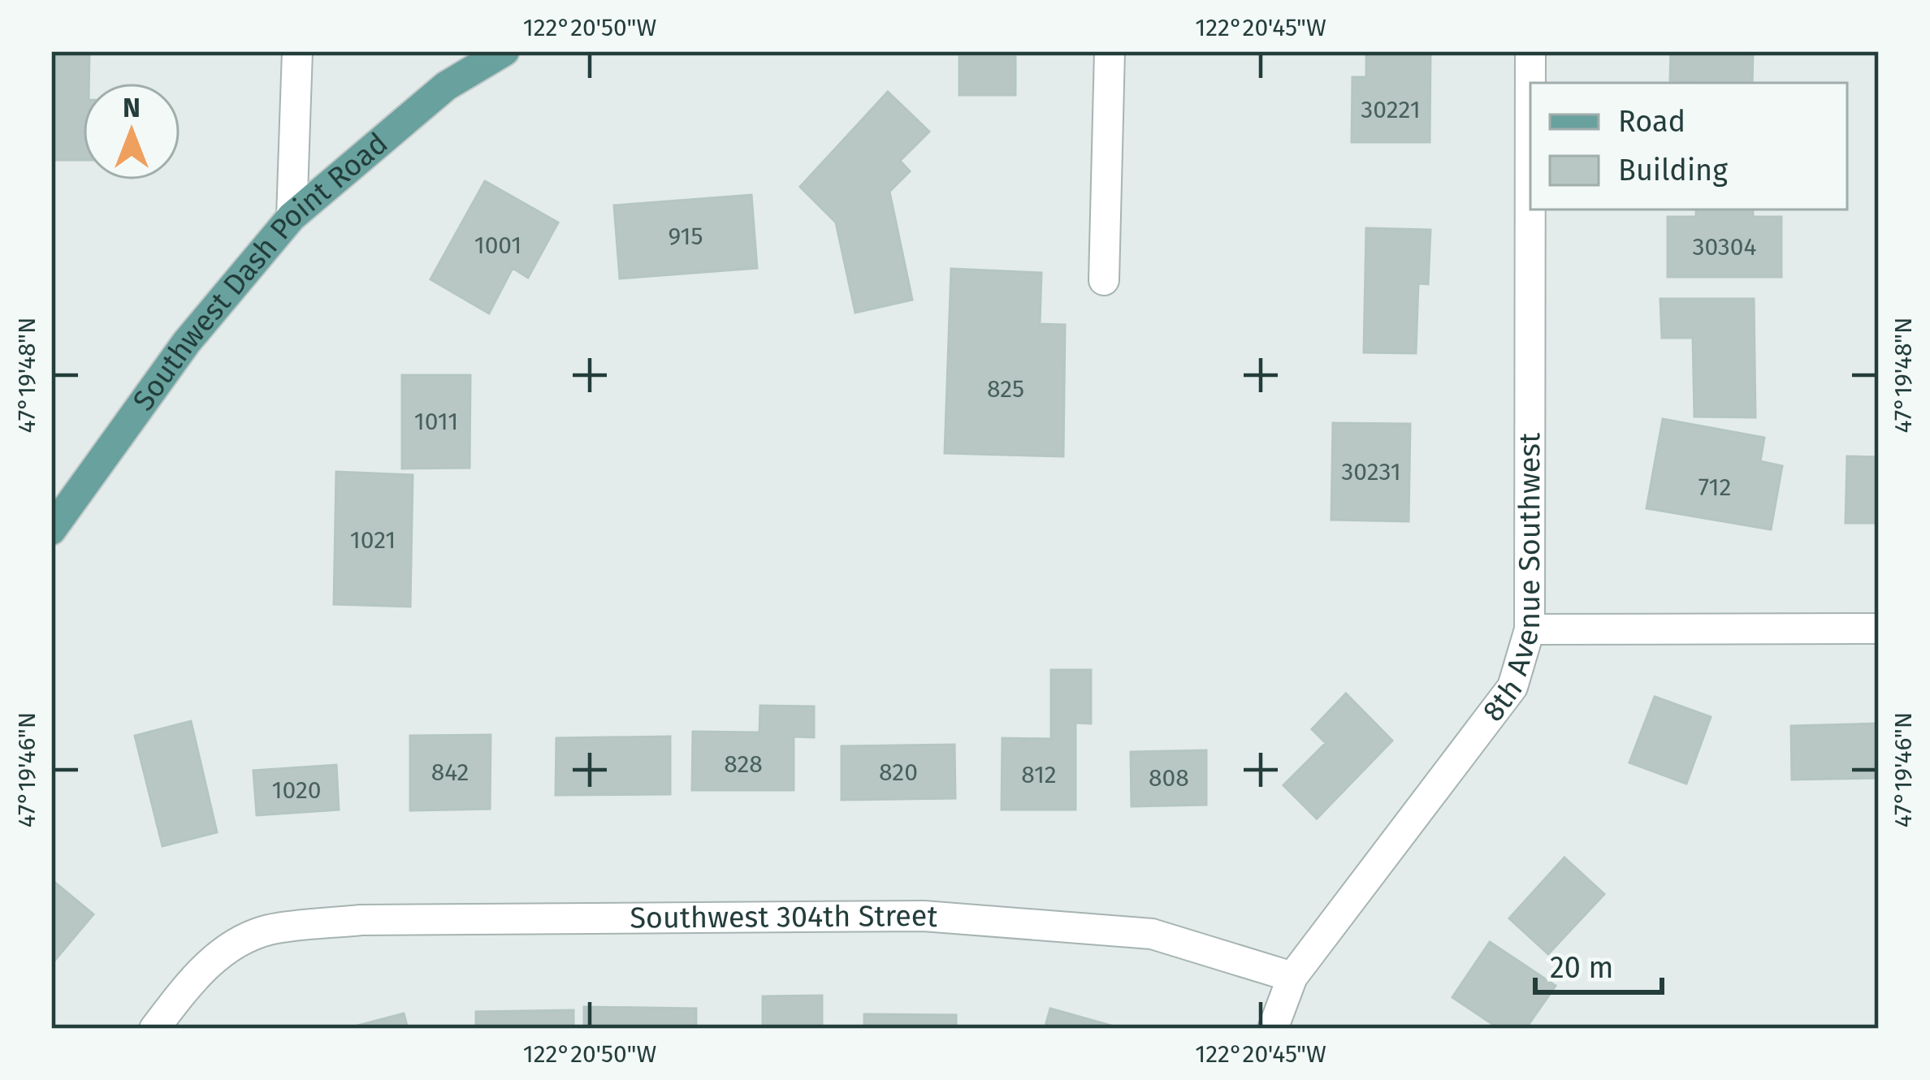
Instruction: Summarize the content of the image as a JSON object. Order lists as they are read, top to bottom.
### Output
{
  "streets": {
    "main road": ["Southwest Dash Point Road"],
    "street": ["8th Avenue Southwest", "Southwest 304th Street"]
  },
  "crossings": [
    ["8th Avenue Southwest", "Southwest 304th Street"]
  ],
  "house_numbers": [
    "30221",
    "915",
    "1001",
    "30304",
    "825",
    "1011",
    "30231",
    "712",
    "1021",
    "828",
    "842",
    "820",
    "812",
    "808",
    "1020"
  ],
  "legend": ["Road", "Building"],
  "scale_bar": "20 m",
  "north": "top",
  "coordinates": [
    "122°20'50\"W",
    "122°20'45\"W",
    "47°19'48\"N",
    "47°19'46\"N"
  ]
}
